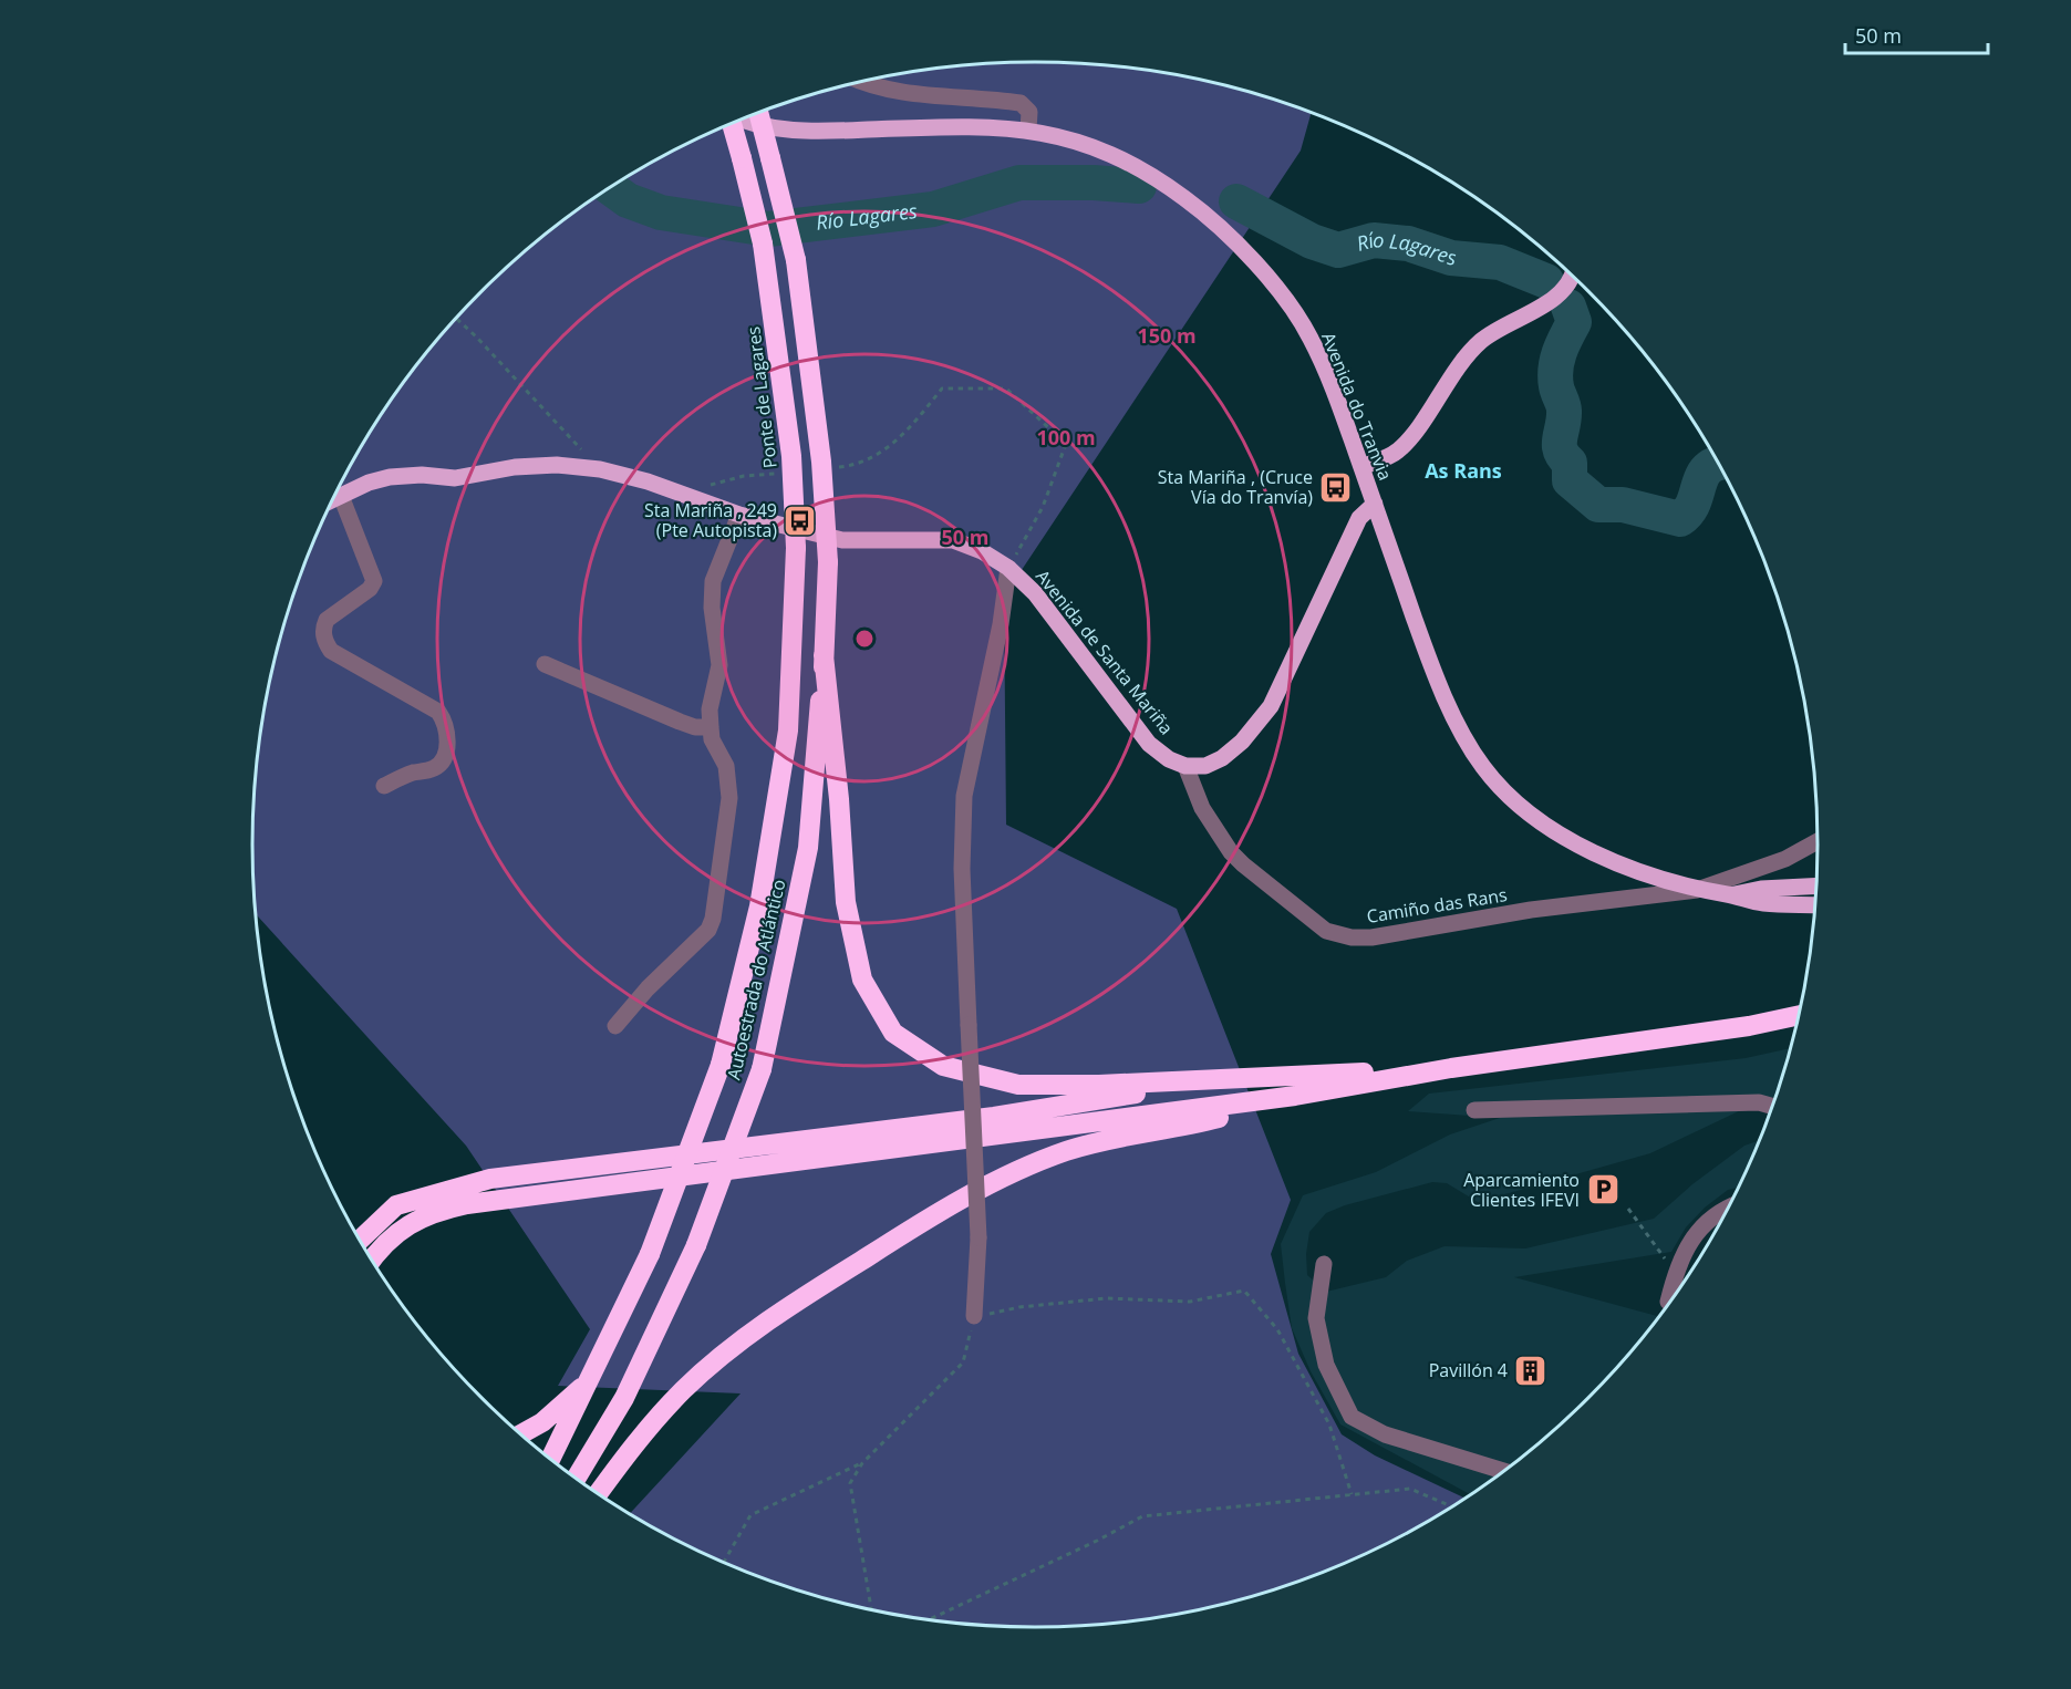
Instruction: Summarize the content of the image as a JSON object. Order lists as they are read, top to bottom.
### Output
{
  "streets": {
    "highway": ["Ponte de Lagares", "Autoestrada do Atlántico"],
    "main road": ["Avenida do Tranvia", "Avenida de Santa Mariña"],
    "street": ["Camiño das Rans"]
  },
  "crossings": [
    ["Ponte de Lagares", "Autoestrada do Atlántico"],
    ["Avenida do Tranvia", "Camiño das Rans"],
    ["Avenida de Santa Mariña", "Camiño das Rans"]
  ],
  "districts": ["As Rans"],
  "water": ["Río Lagares"],
  "places": {
    "bus stop": ["Sta Mariña , (Cruce Vía do Tranvía)", "Sta Mariña , 249 (Pte Autopista)"],
    "parking": ["Aparcamiento Clientes IFEVI"],
    "building": ["Pavillón 4"]
  },
  "scale_bar": "50 m",
  "rings": ["150 m", "100 m", "50 m"]
}
